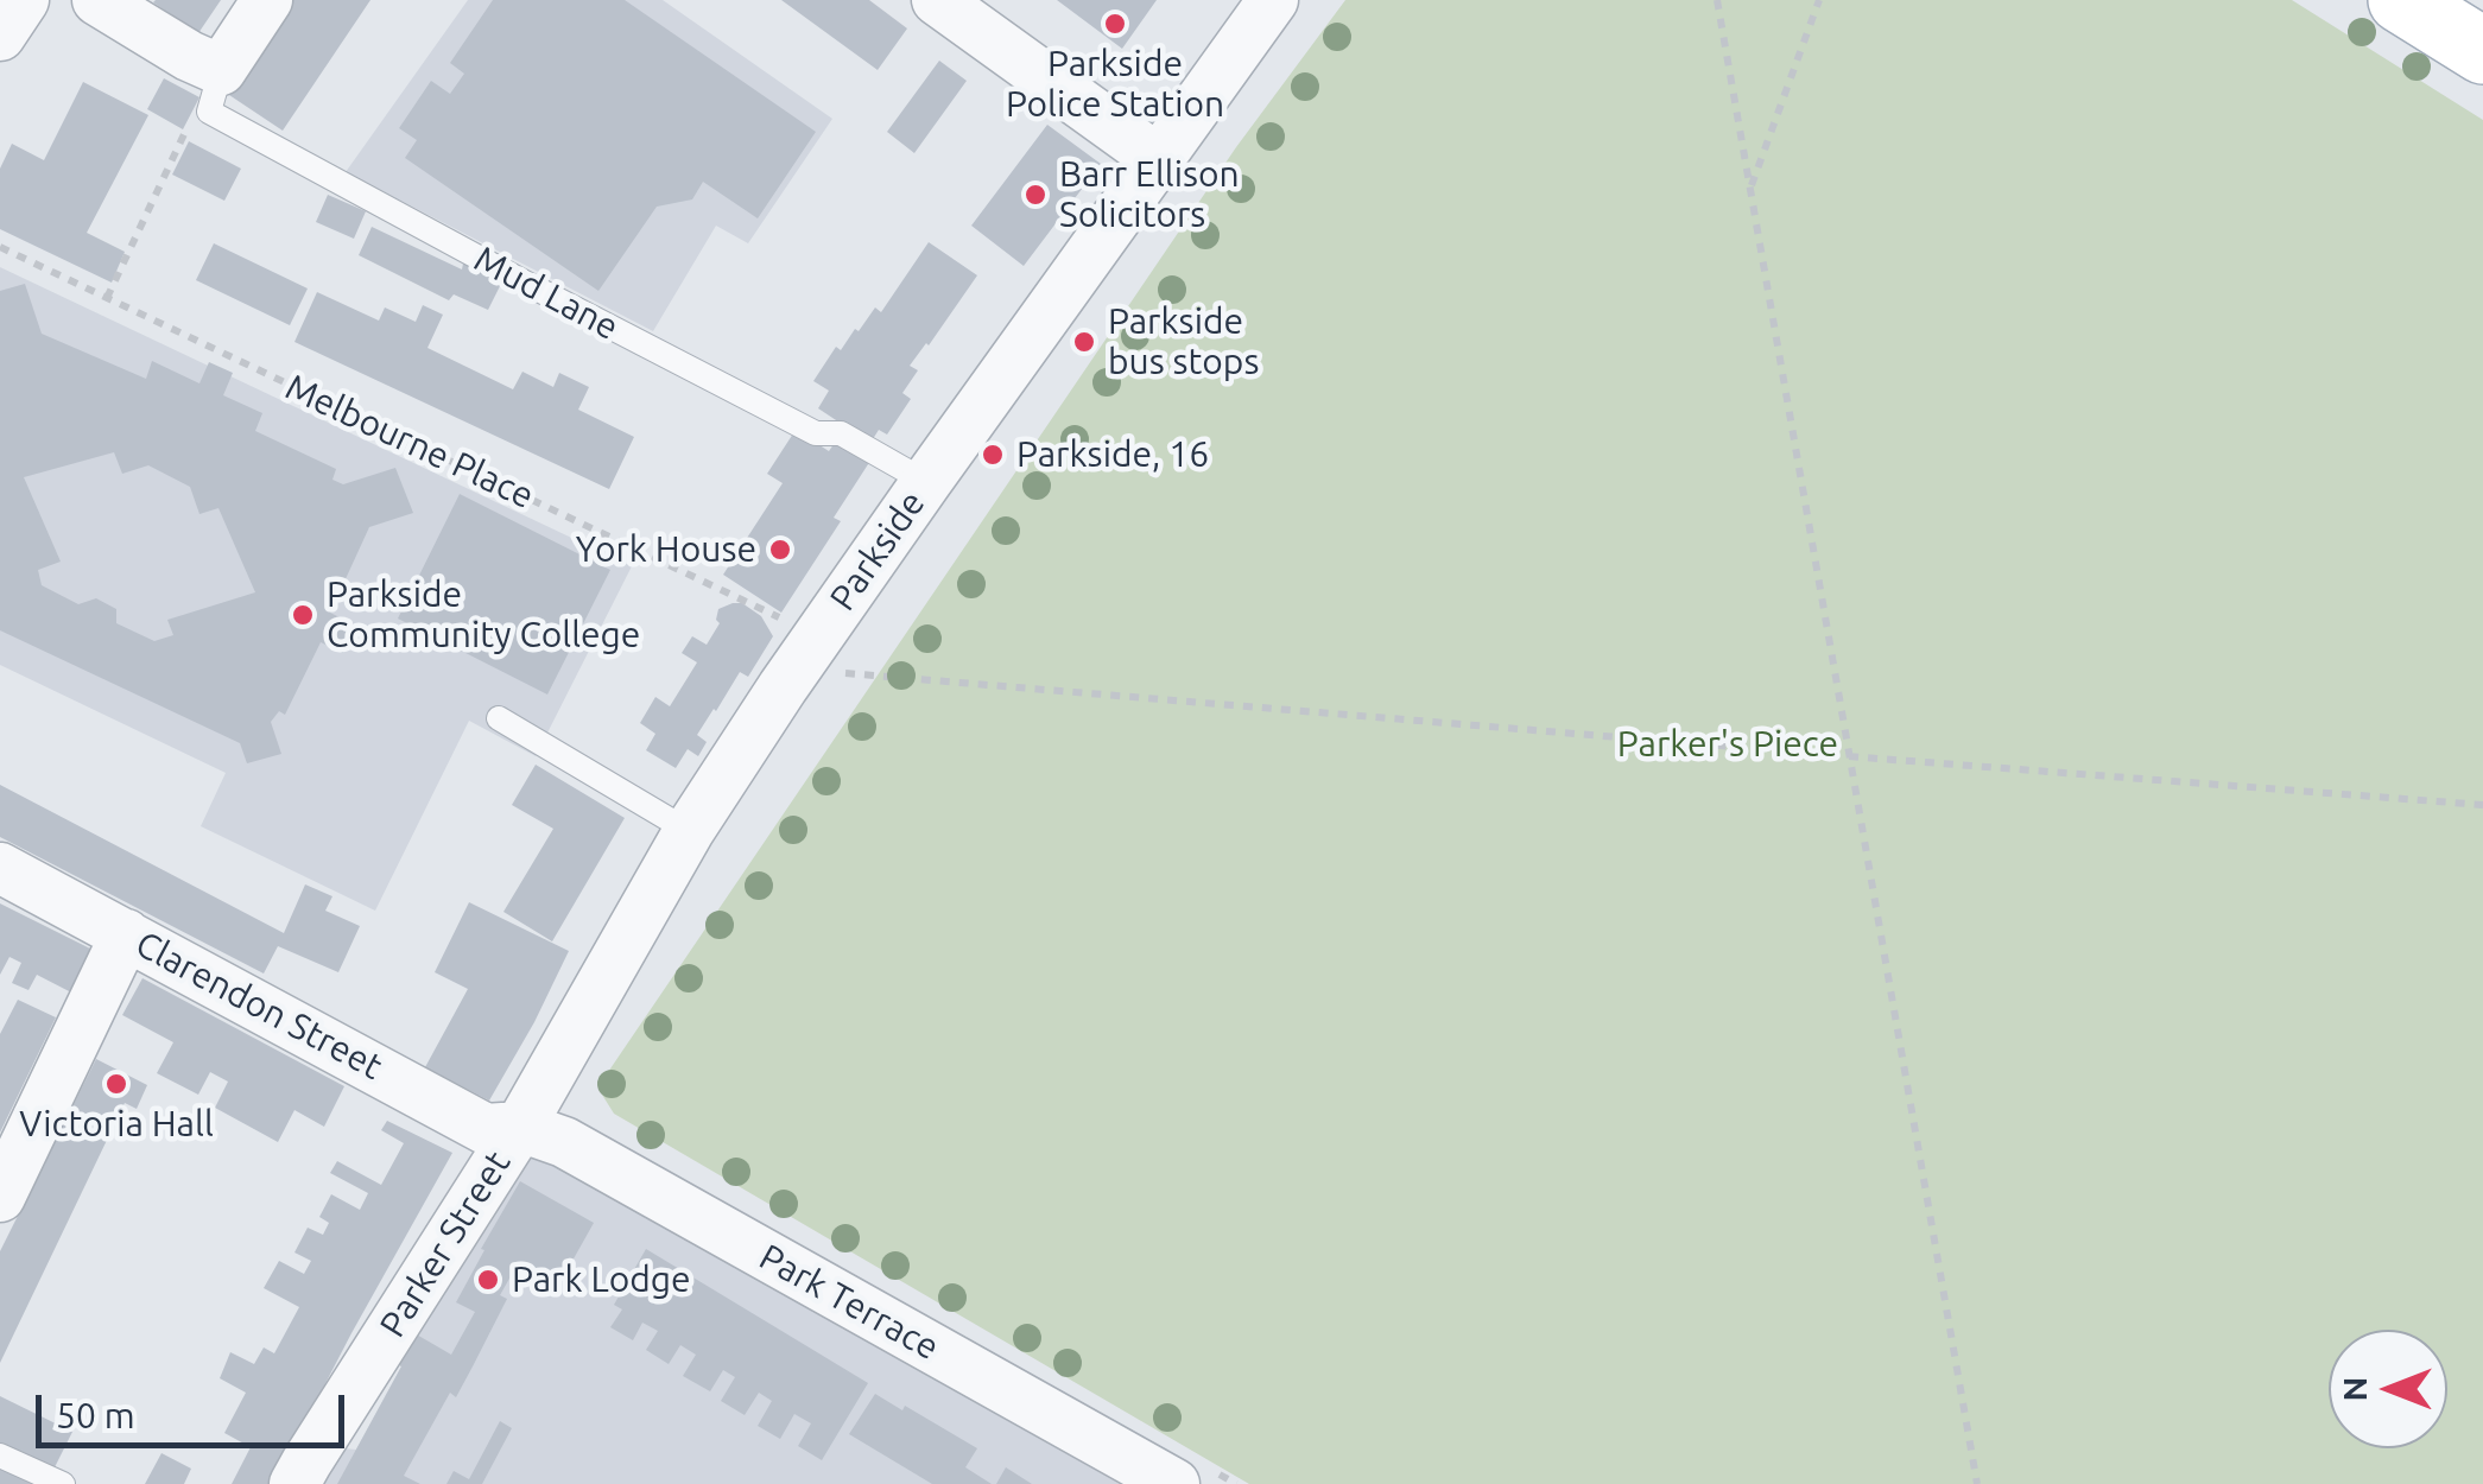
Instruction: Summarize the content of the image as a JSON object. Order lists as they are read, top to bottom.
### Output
{
  "streets": {
    "street": [
      "Parkside",
      "Clarendon Street",
      "Parker Street",
      "Park Terrace"
    ],
    "lane": ["Mud Lane"],
    "path": ["Melbourne Place"]
  },
  "crossings": [
    ["Mud Lane", "Parkside"],
    ["Melbourne Place", "Parkside"],
    ["Parkside", "Clarendon Street"],
    ["Parkside", "Parker Street"],
    ["Parkside", "Park Terrace"],
    ["Clarendon Street", "Parker Street"],
    ["Clarendon Street", "Park Terrace"],
    ["Parker Street", "Park Terrace"]
  ],
  "parks": ["Parker's Piece"],
  "places": [
    "Parkside Police Station",
    "Barr Ellison Solicitors",
    "Parkside bus stops",
    "Parkside, 16",
    "York House",
    "Parkside Community College",
    "Victoria Hall",
    "Park Lodge"
  ],
  "scale_bar": "50 m",
  "north": "left"
}
